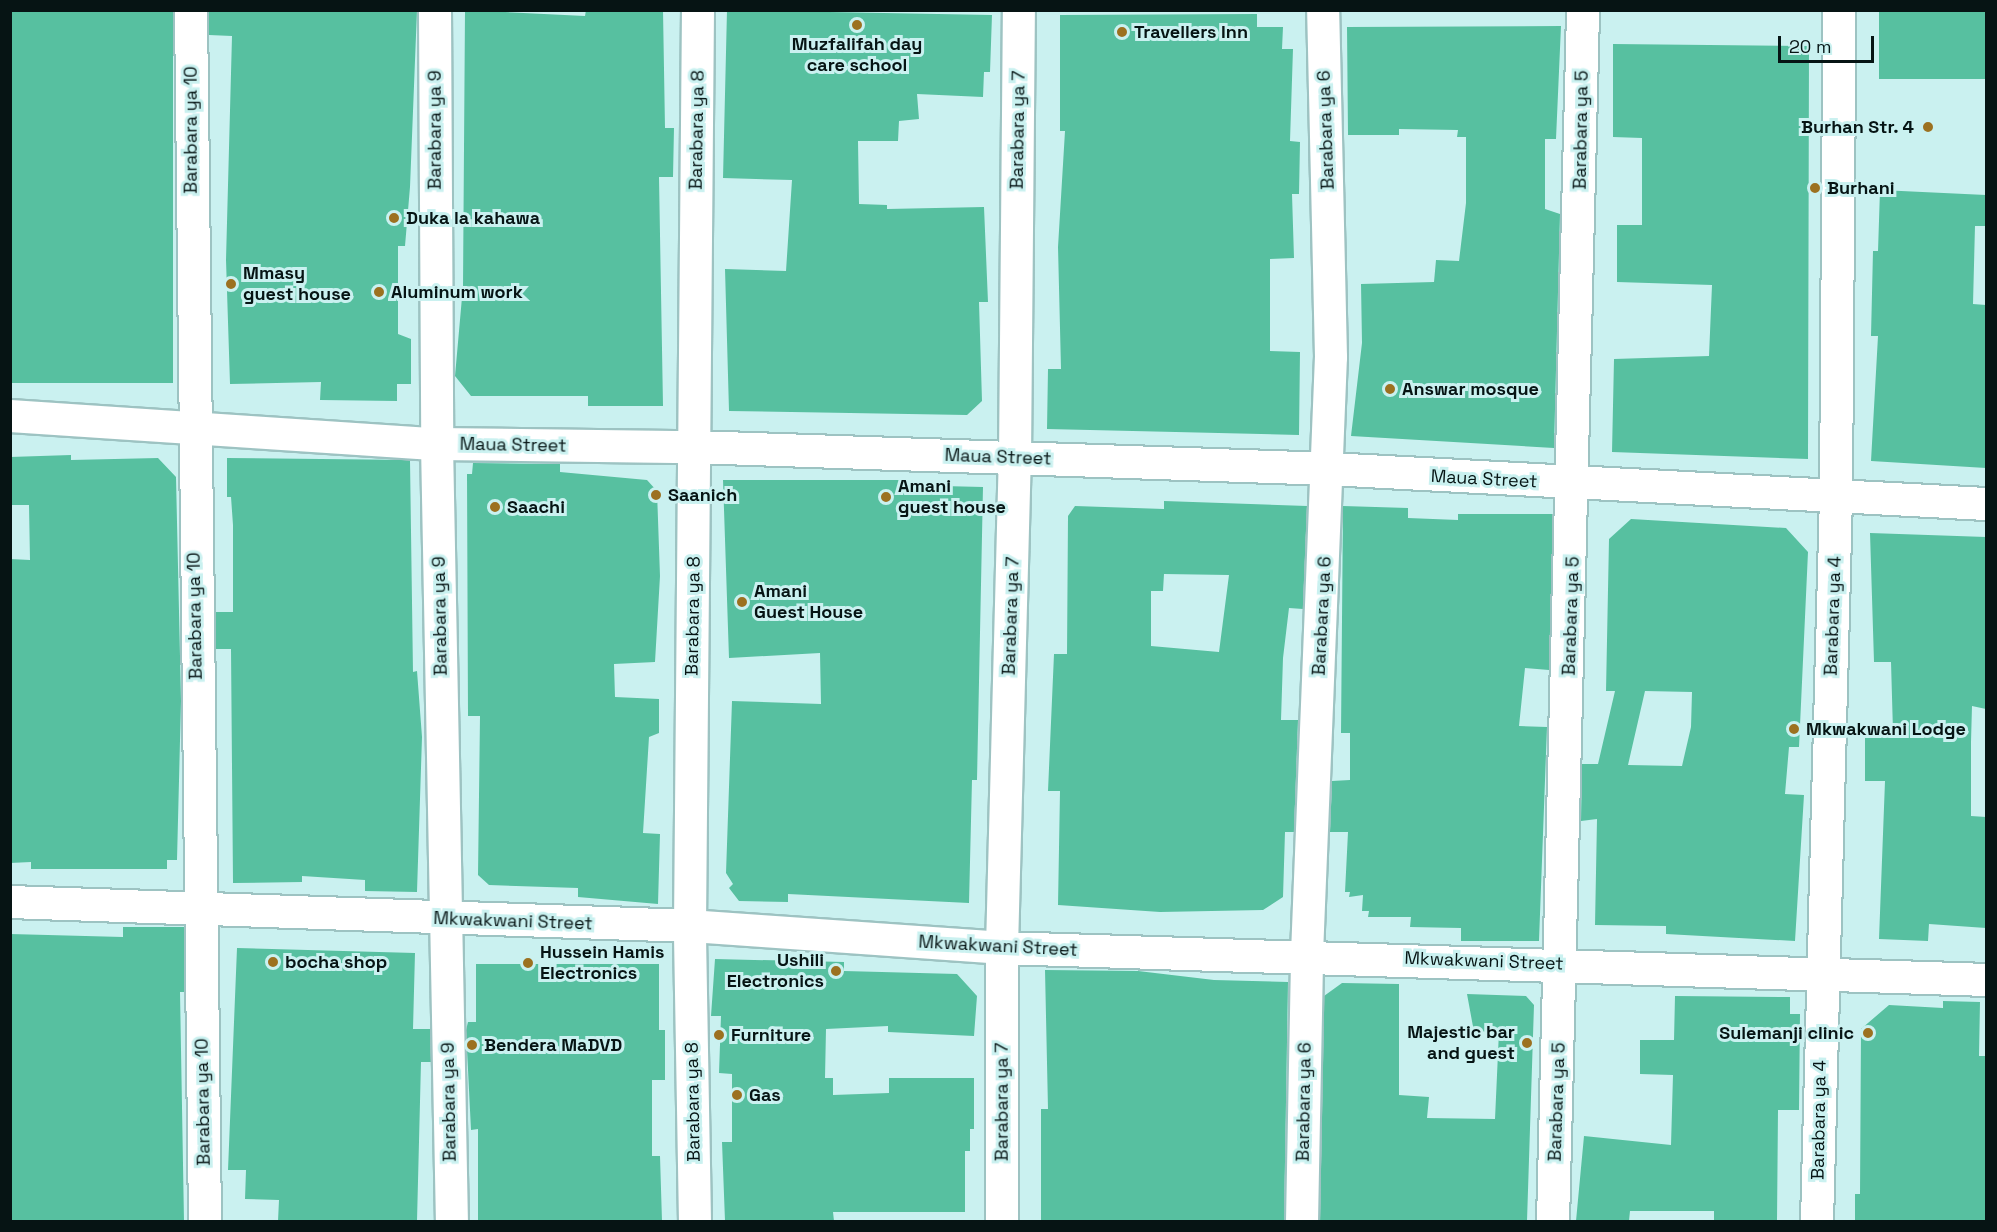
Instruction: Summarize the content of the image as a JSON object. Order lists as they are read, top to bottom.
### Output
{
  "streets": {
    "street": [
      "Barabara ya 10",
      "Barabara ya 9",
      "Barabara ya 8",
      "Barabara ya 7",
      "Barabara ya 6",
      "Barabara ya 5",
      "Maua Street",
      "Barabara ya 4",
      "Mkwakwani Street"
    ]
  },
  "crossings": [
    ["Barabara ya 10", "Maua Street"],
    ["Barabara ya 10", "Mkwakwani Street"],
    ["Barabara ya 9", "Maua Street"],
    ["Barabara ya 9", "Mkwakwani Street"],
    ["Barabara ya 8", "Maua Street"],
    ["Barabara ya 8", "Mkwakwani Street"],
    ["Barabara ya 7", "Maua Street"],
    ["Barabara ya 7", "Mkwakwani Street"],
    ["Barabara ya 6", "Maua Street"],
    ["Barabara ya 6", "Mkwakwani Street"],
    ["Barabara ya 5", "Maua Street"],
    ["Barabara ya 5", "Mkwakwani Street"],
    ["Maua Street", "Barabara ya 4"],
    ["Barabara ya 4", "Mkwakwani Street"]
  ],
  "places": [
    "Muzfalifah day care school",
    "Travellers Inn",
    "Burhan Str. 4",
    "Burhani",
    "Duka la kahawa",
    "Mmasy guest house",
    "Aluminum work",
    "Answar mosque",
    "Saanich",
    "Amani guest house",
    "Saachi",
    "Amani Guest House",
    "Mkwakwani Lodge",
    "bocha shop",
    "Hussein Hamis Electronics",
    "Ushili Electronics",
    "Sulemanji clinic",
    "Furniture",
    "Majestic bar and guest",
    "Bendera MaDVD",
    "Gas"
  ],
  "scale_bar": "20 m"
}
